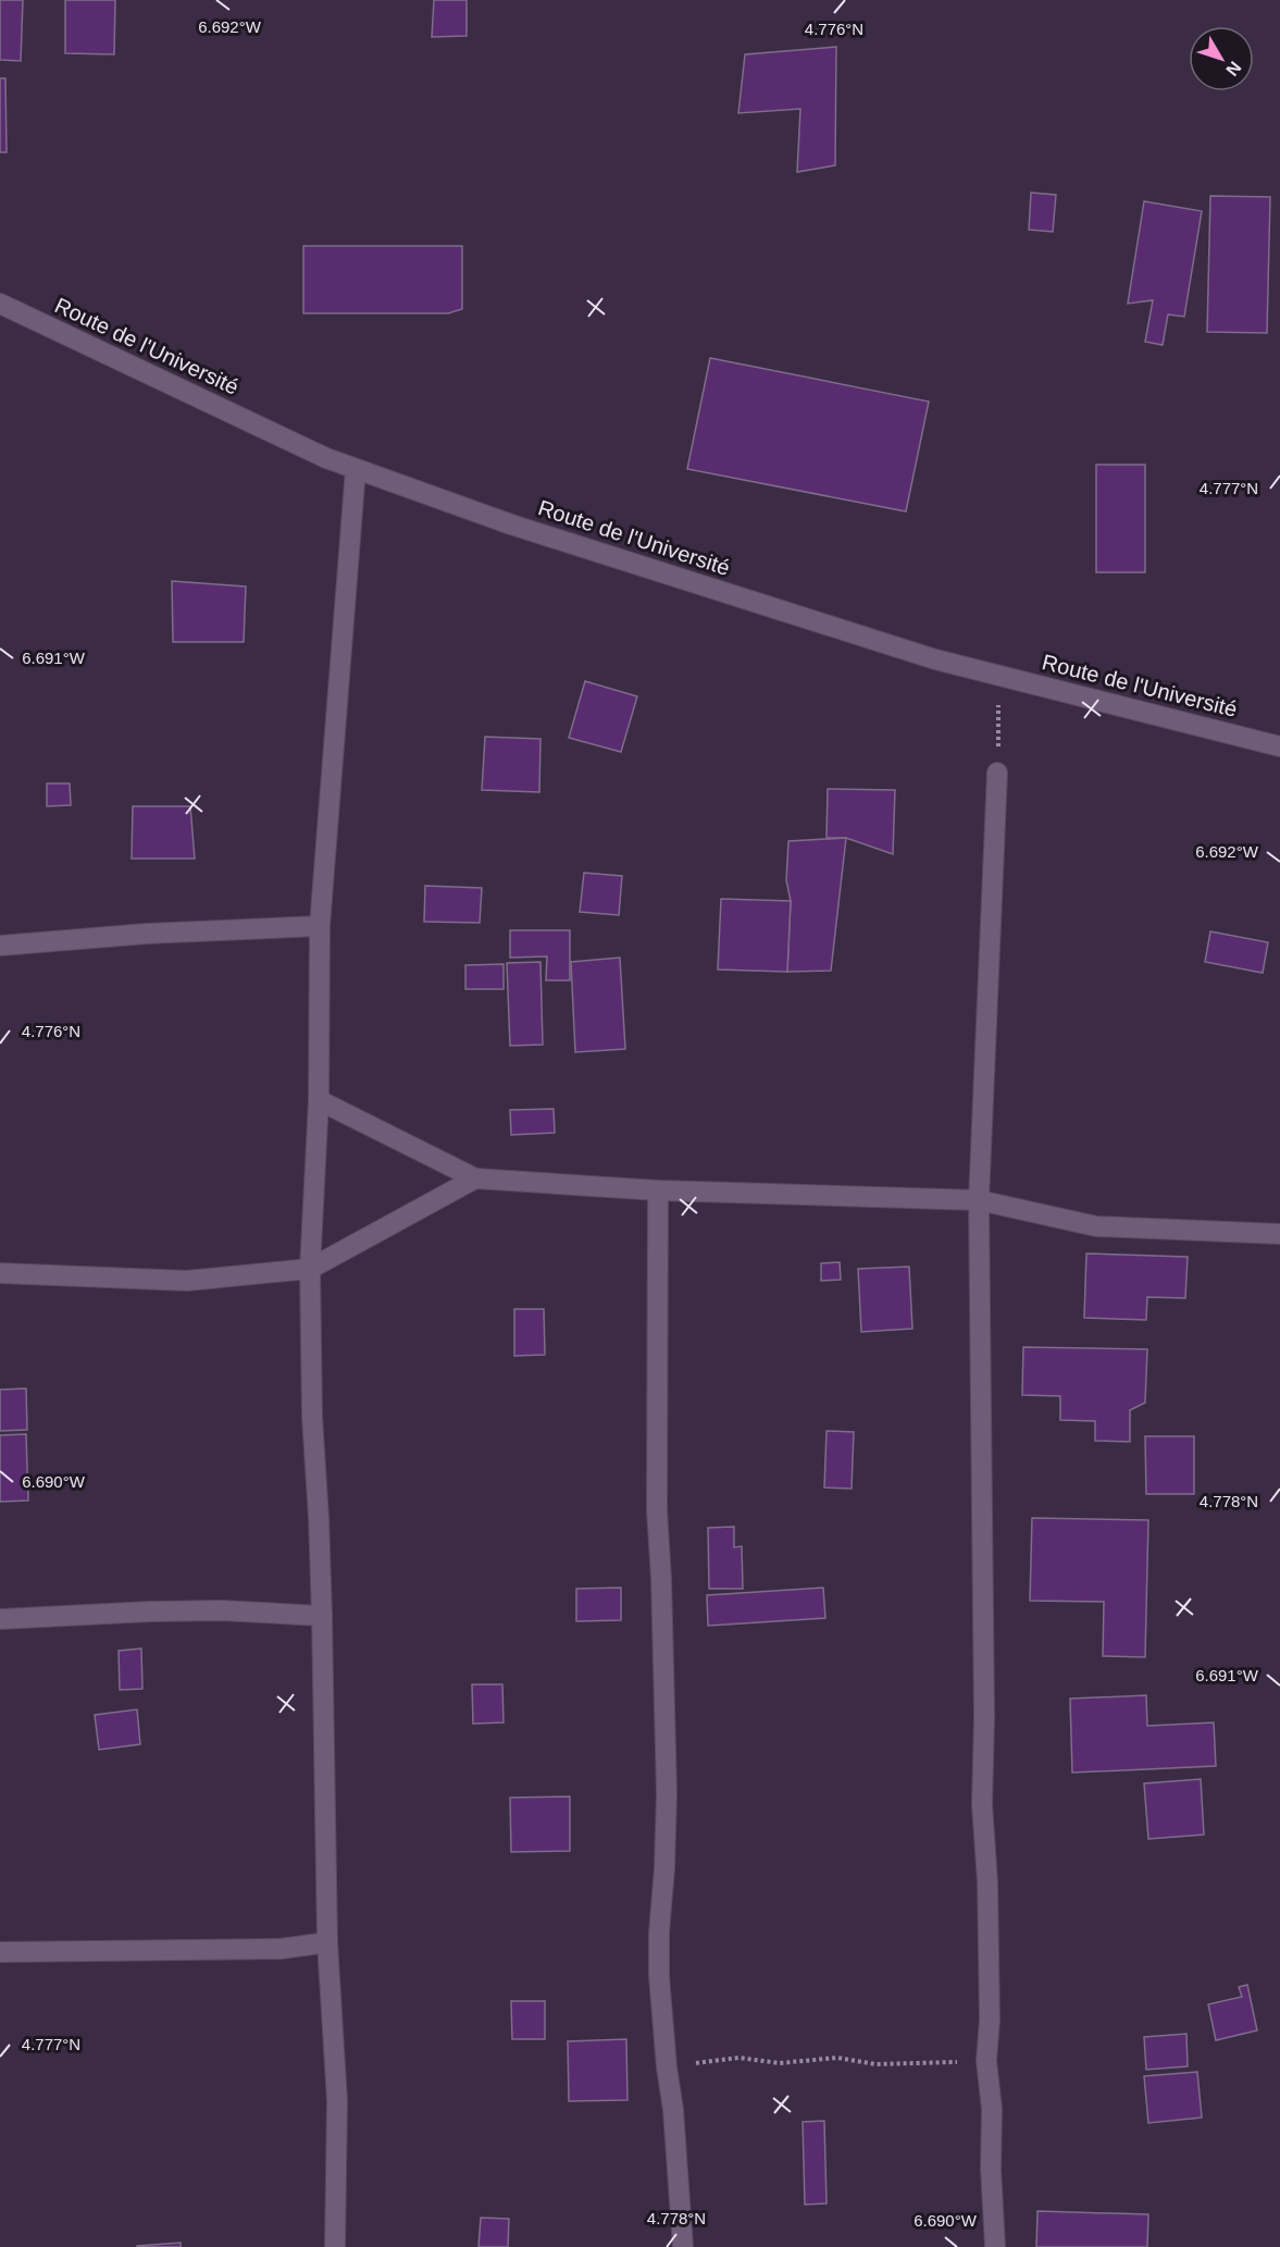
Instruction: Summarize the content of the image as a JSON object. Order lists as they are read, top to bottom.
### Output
{
  "streets": {
    "street": ["Route de l'Université"]
  },
  "north": "bottom right",
  "coordinates": [
    "6.692°W",
    "4.776°N",
    "4.777°N",
    "6.691°W",
    "6.690°W",
    "4.778°N"
  ]
}
